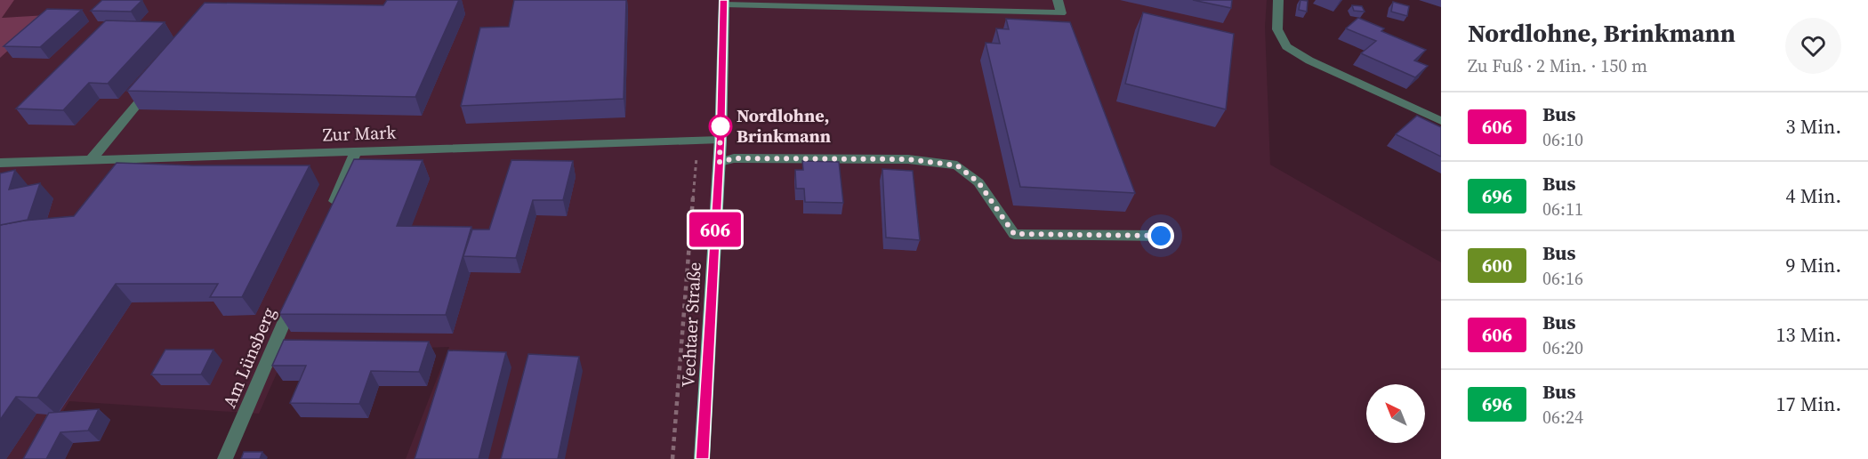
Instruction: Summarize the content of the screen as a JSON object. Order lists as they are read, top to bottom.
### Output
{
  "streets": {
    "main road": ["Vechtaer Straße"],
    "street": ["Zur Mark", "Am Lünsberg"]
  },
  "crossings": [
    ["Zur Mark", "Vechtaer Straße"]
  ],
  "places": ["Nordlohne, Brinkmann"],
  "lines": ["bus line 606"],
  "north": "top left",
  "page": {
    "on_map": "606",
    "heading": ["Nordlohne, Brinkmann", "Zu Fuß · 2 Min. · 150 m"],
    "list": [
      {
        "mark": "606",
        "name": "Bus",
        "note": "06:10",
        "value": "3 Min."
      },
      {
        "mark": "696",
        "name": "Bus",
        "note": "06:11",
        "value": "4 Min."
      },
      {
        "mark": "600",
        "name": "Bus",
        "note": "06:16",
        "value": "9 Min."
      },
      {
        "mark": "606",
        "name": "Bus",
        "note": "06:20",
        "value": "13 Min."
      },
      {
        "mark": "696",
        "name": "Bus",
        "note": "06:24",
        "value": "17 Min."
      }
    ]
  }
}
